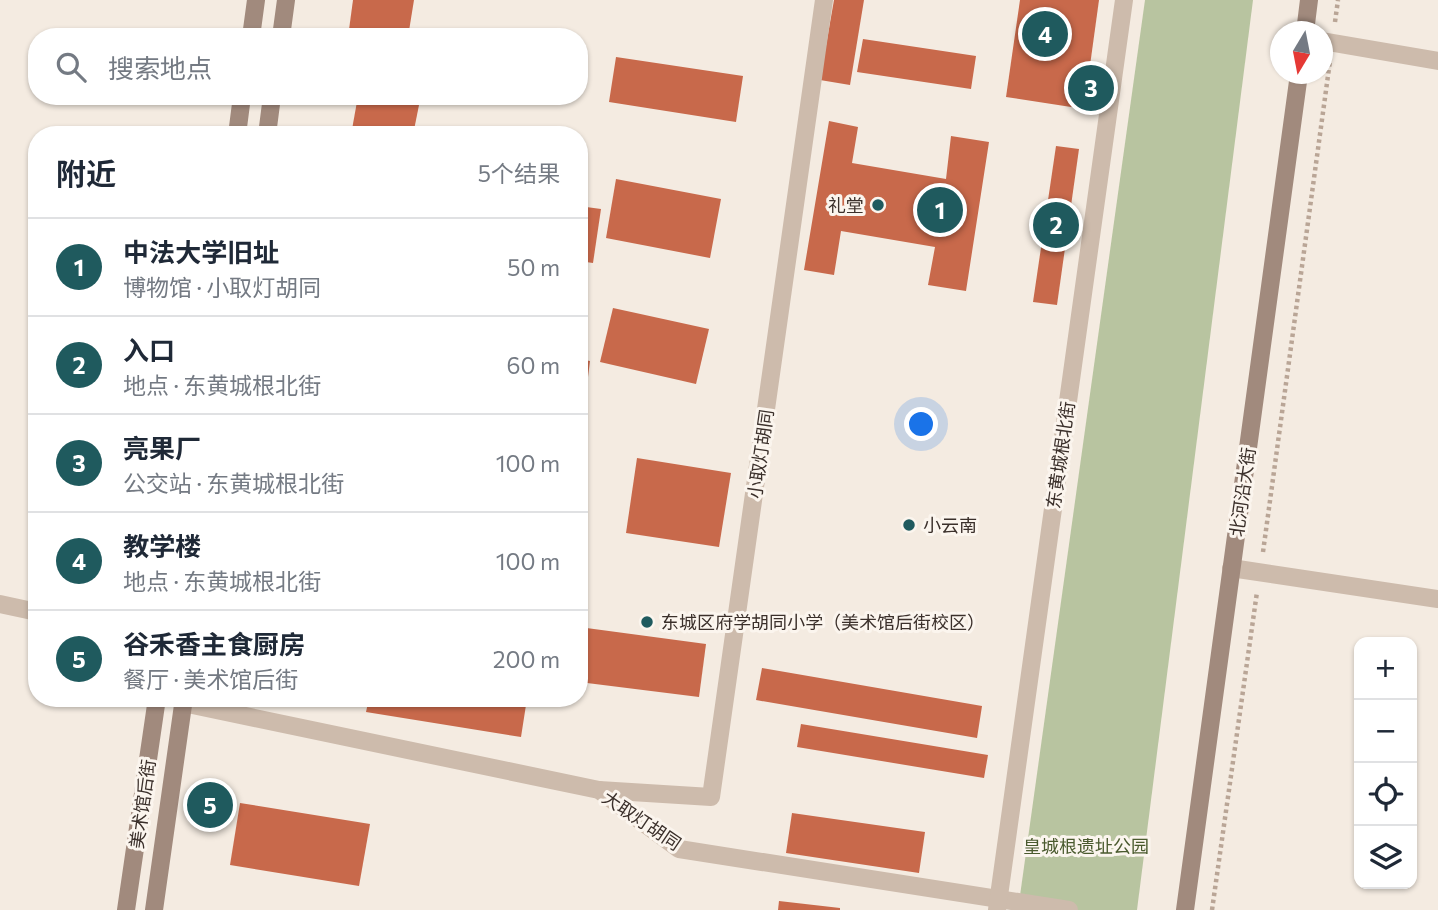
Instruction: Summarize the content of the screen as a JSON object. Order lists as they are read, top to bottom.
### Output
{
  "streets": {
    "main road": ["北河沿大街", "美术馆后街"],
    "street": ["小取灯胡同", "东黄城根北街", "大取灯胡同"]
  },
  "crossings": [
    ["小取灯胡同", "大取灯胡同"],
    ["东黄城根北街", "大取灯胡同"]
  ],
  "parks": ["皇城根遗址公园"],
  "places": ["礼堂", "小云南", "东城区府学胡同小学（美术馆后街校区）"],
  "north": "bottom",
  "page": {
    "pins": [
      "4",
      "3",
      "1",
      "2",
      "5"
    ],
    "search": "搜索地点",
    "heading": ["附近", "5个结果"],
    "list": [
      {
        "mark": "1",
        "name": "中法大学旧址",
        "note": "博物馆 · 小取灯胡同",
        "value": "50 m"
      },
      {
        "mark": "2",
        "name": "入口",
        "note": "地点 · 东黄城根北街",
        "value": "60 m"
      },
      {
        "mark": "3",
        "name": "亮果厂",
        "note": "公交站 · 东黄城根北街",
        "value": "100 m"
      },
      {
        "mark": "4",
        "name": "教学楼",
        "note": "地点 · 东黄城根北街",
        "value": "100 m"
      },
      {
        "mark": "5",
        "name": "谷禾香主食厨房",
        "note": "餐厅 · 美术馆后街",
        "value": "200 m"
      }
    ],
    "map_buttons": ["+", "−"]
  }
}
